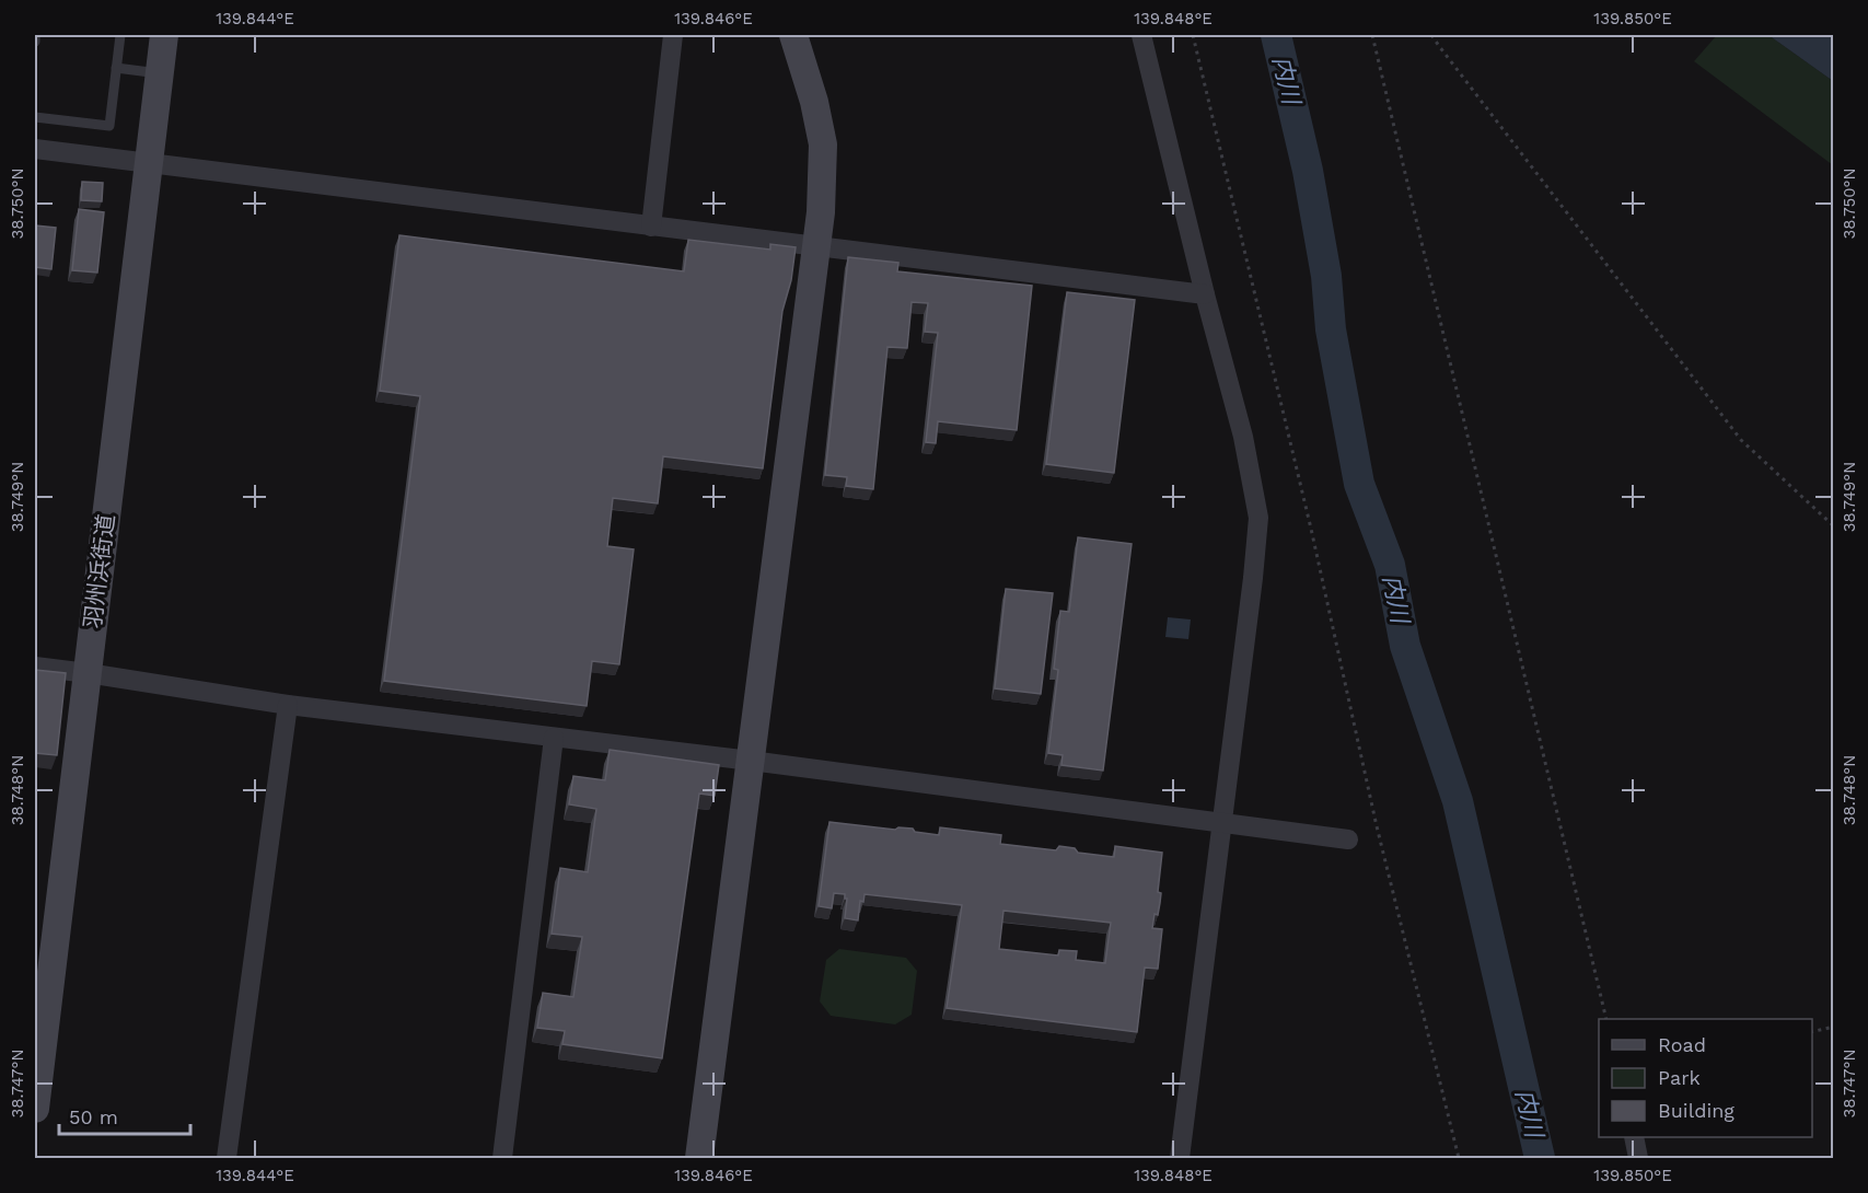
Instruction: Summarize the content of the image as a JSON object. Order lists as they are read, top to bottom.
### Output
{
  "streets": {
    "street": ["羽州浜街道"]
  },
  "water": ["内川"],
  "legend": ["Road", "Park", "Building"],
  "scale_bar": "50 m",
  "coordinates": [
    "139.844°E",
    "139.846°E",
    "139.848°E",
    "139.850°E",
    "38.750°N",
    "38.749°N",
    "38.748°N",
    "38.747°N"
  ]
}
